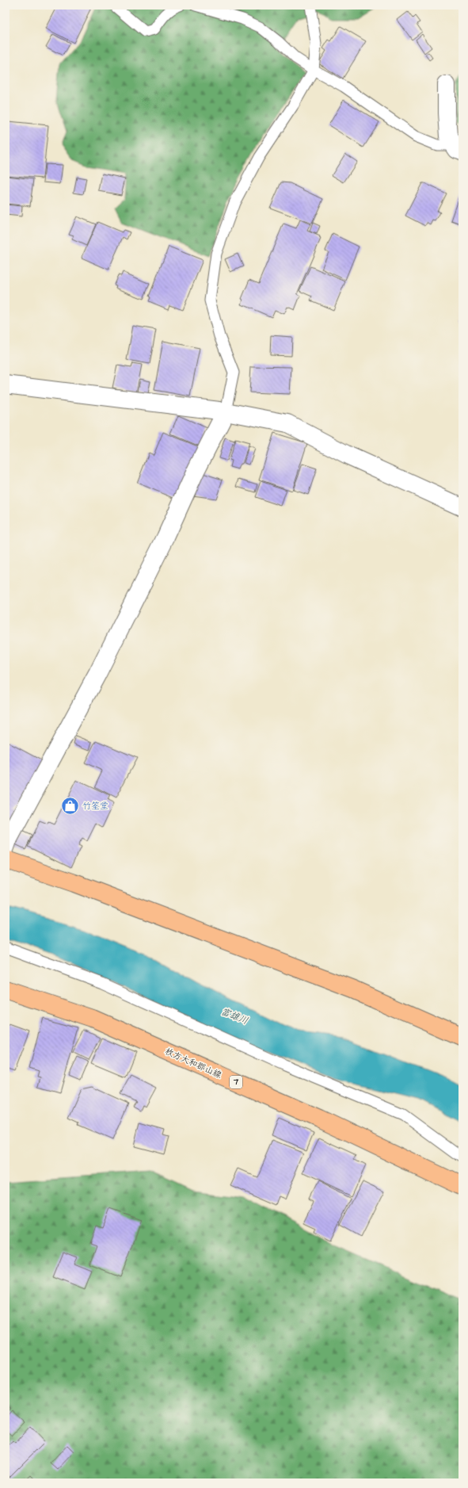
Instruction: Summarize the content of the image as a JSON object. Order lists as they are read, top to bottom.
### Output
{
  "streets": {
    "main road": ["枚方大和郡山線", "7"]
  },
  "water": ["富雄川"],
  "places": {
    "shop": ["竹筌堂"]
  }
}
